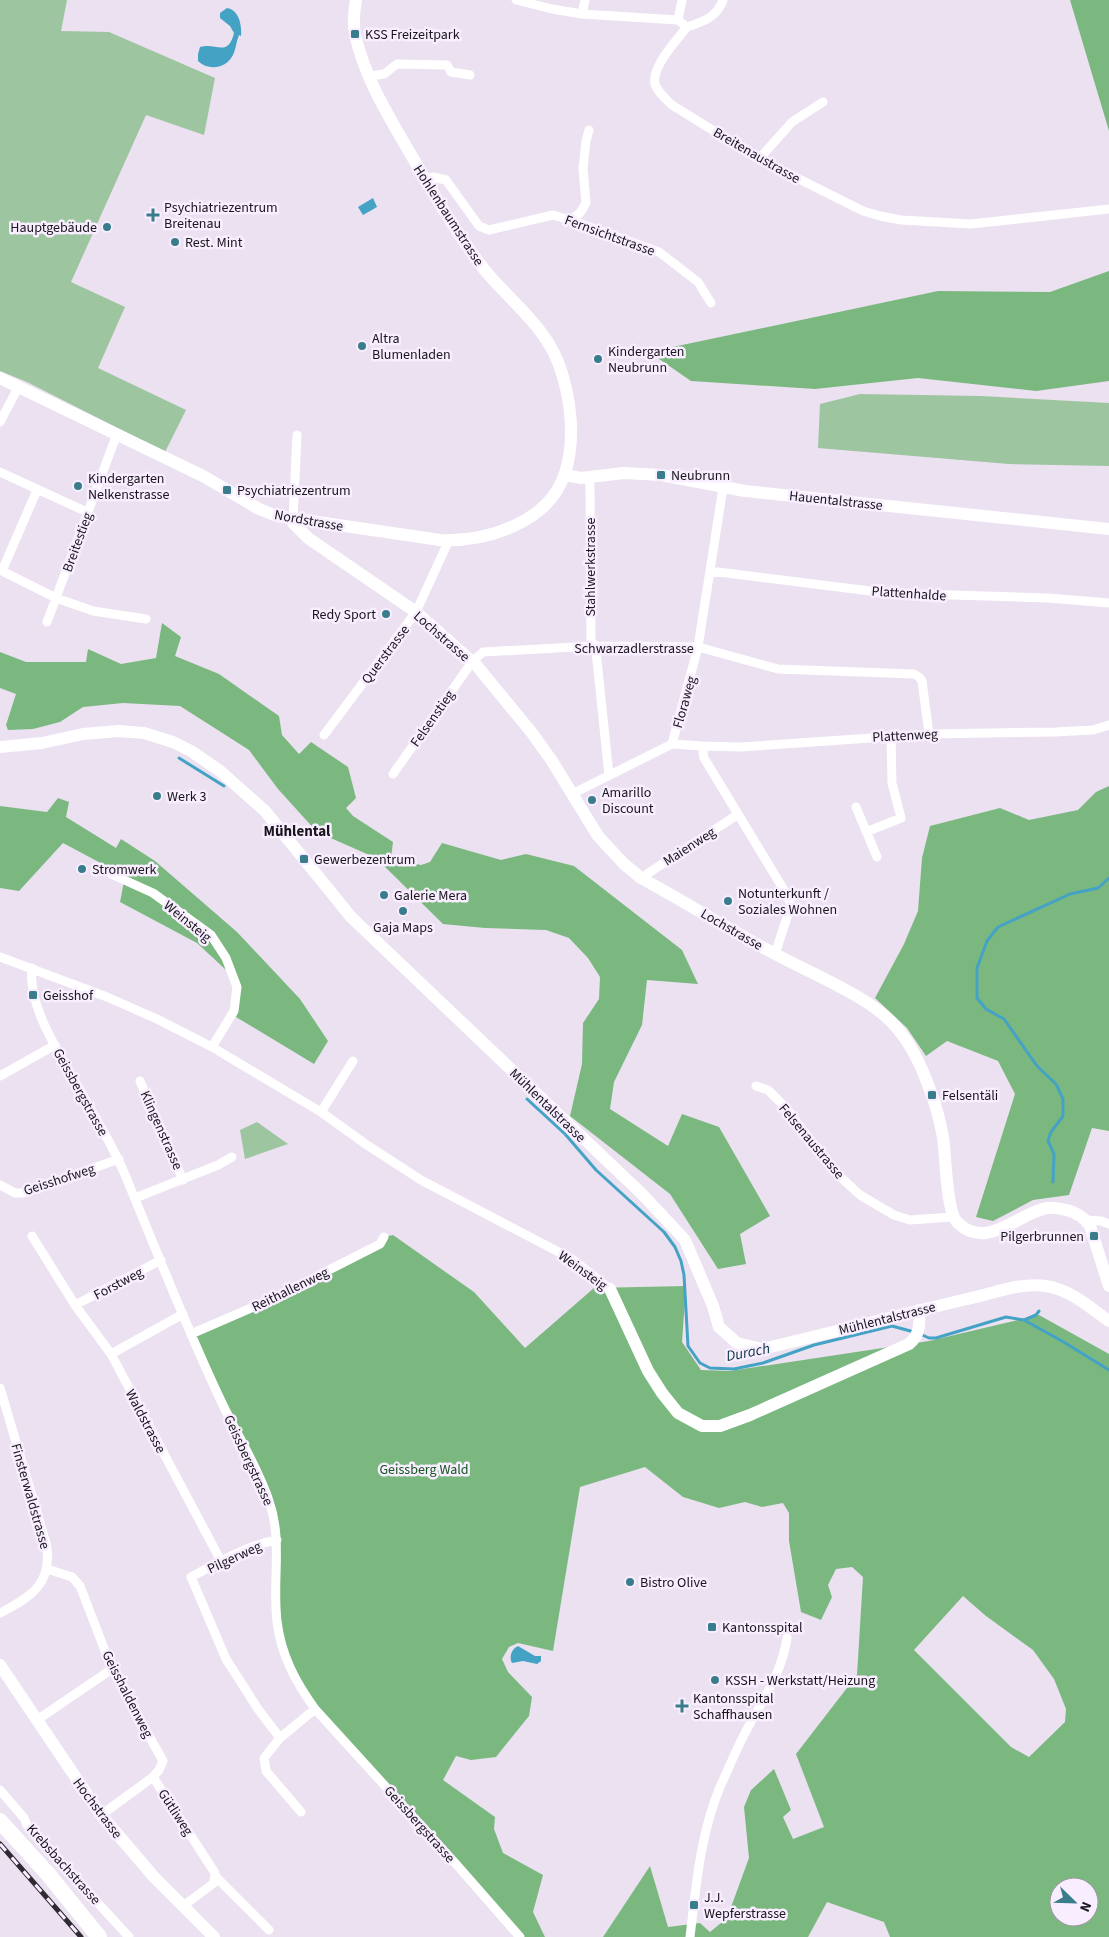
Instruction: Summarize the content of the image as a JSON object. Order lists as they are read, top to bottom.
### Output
{
  "streets": {
    "street": [
      "Breitenaustrasse",
      "Hohlenbaumstrasse",
      "Fernsichtstrasse",
      "Hauentalstrasse",
      "Nordstrasse",
      "Breitestieg",
      "Stahlwerkstrasse",
      "Plattenhalde",
      "Lochstrasse",
      "Schwarzadlerstrasse",
      "Querstrasse",
      "Floraweg",
      "Felsenstieg",
      "Plattenweg",
      "Maienweg",
      "Weinsteig",
      "Geissbergstrasse",
      "Mühlentalstrasse",
      "Klingenstrasse",
      "Felsenaustrasse",
      "Geisshofweg",
      "Forstweg",
      "Reithallenweg",
      "Waldstrasse",
      "Finsterwaldstrasse",
      "Pilgerweg",
      "Geisshaldenweg",
      "Hochstrasse",
      "Gütliweg",
      "Krebsbachstrasse"
    ]
  },
  "crossings": [
    ["Hohlenbaumstrasse", "Fernsichtstrasse"],
    ["Hohlenbaumstrasse", "Hauentalstrasse"],
    ["Hohlenbaumstrasse", "Nordstrasse"],
    ["Hauentalstrasse", "Nordstrasse"],
    ["Hauentalstrasse", "Stahlwerkstrasse"],
    ["Hauentalstrasse", "Floraweg"],
    ["Nordstrasse", "Breitestieg"],
    ["Nordstrasse", "Lochstrasse"],
    ["Nordstrasse", "Querstrasse"],
    ["Stahlwerkstrasse", "Schwarzadlerstrasse"],
    ["Plattenhalde", "Floraweg"],
    ["Lochstrasse", "Schwarzadlerstrasse"],
    ["Lochstrasse", "Querstrasse"],
    ["Lochstrasse", "Felsenstieg"],
    ["Lochstrasse", "Maienweg"],
    ["Lochstrasse", "Felsenaustrasse"],
    ["Schwarzadlerstrasse", "Floraweg"],
    ["Schwarzadlerstrasse", "Felsenstieg"],
    ["Schwarzadlerstrasse", "Plattenweg"],
    ["Floraweg", "Plattenweg"],
    ["Weinsteig", "Geissbergstrasse"],
    ["Weinsteig", "Mühlentalstrasse"],
    ["Geissbergstrasse", "Klingenstrasse"],
    ["Geissbergstrasse", "Geisshofweg"],
    ["Geissbergstrasse", "Forstweg"],
    ["Geissbergstrasse", "Reithallenweg"],
    ["Geissbergstrasse", "Pilgerweg"],
    ["Forstweg", "Waldstrasse"],
    ["Waldstrasse", "Pilgerweg"],
    ["Finsterwaldstrasse", "Geisshaldenweg"],
    ["Geisshaldenweg", "Gütliweg"],
    ["Hochstrasse", "Gütliweg"]
  ],
  "districts": ["Mühlental"],
  "water": ["Durach"],
  "parks": ["Geissberg Wald"],
  "places": {
    "transit": [
      "KSS Freizeitpark",
      "Neubrunn",
      "Psychiatriezentrum",
      "Gewerbezentrum",
      "Geisshof",
      "Felsentäli",
      "Pilgerbrunnen",
      "Kantonsspital",
      "J.J. Wepferstrasse"
    ],
    "health": ["Psychiatriezentrum Breitenau", "Kantonsspital Schaffhausen"],
    "other": [
      "Hauptgebäude",
      "Rest. Mint",
      "Altra Blumenladen",
      "Kindergarten Neubrunn",
      "Kindergarten Nelkenstrasse",
      "Redy Sport",
      "Werk 3",
      "Amarillo Discount",
      "Stromwerk",
      "Galerie Mera",
      "Notunterkunft / Soziales Wohnen",
      "Gaja Maps",
      "Bistro Olive",
      "KSSH - Werkstatt/Heizung"
    ]
  },
  "north": "bottom right"
}
